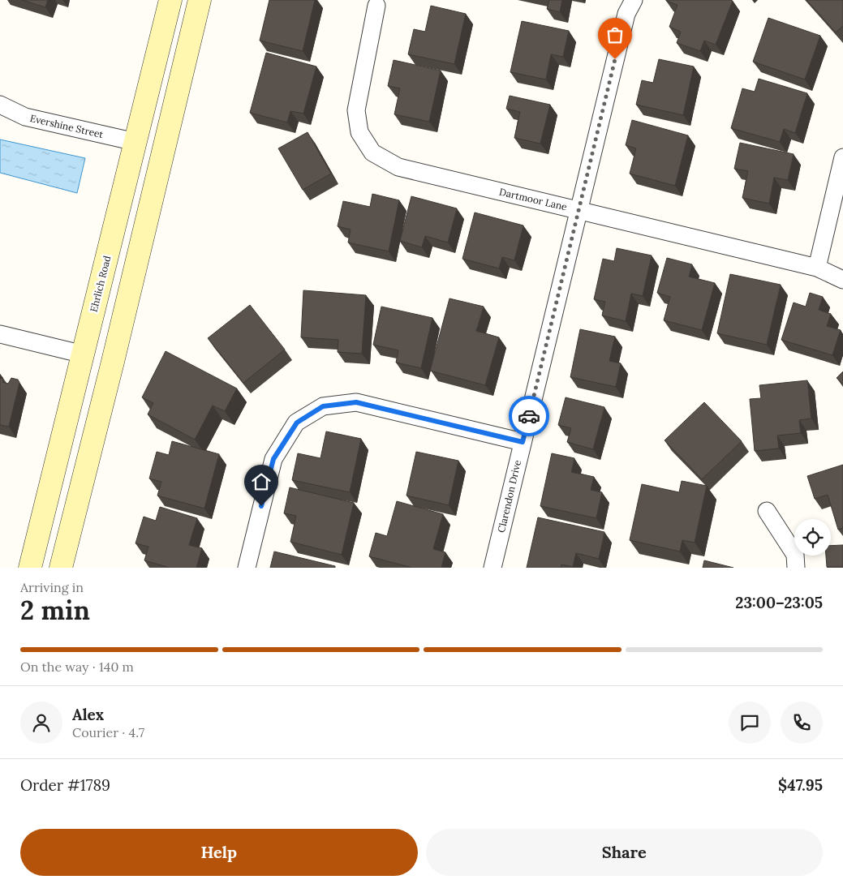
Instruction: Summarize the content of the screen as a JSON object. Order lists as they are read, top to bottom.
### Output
{
  "streets": {
    "main road": ["Ehrlich Road"],
    "street": ["Evershine Street", "Dartmoor Lane", "Clarendon Drive"]
  },
  "crossings": [
    ["Evershine Street", "Ehrlich Road"],
    ["Dartmoor Lane", "Clarendon Drive"]
  ],
  "page": {
    "heading": ["2 min", "Arriving in", "23:00–23:05"],
    "panel": [
      "Alex",
      "Courier · 4.7",
      "Order #1789",
      "$47.95"
    ],
    "bar": "On the way · 140 m",
    "buttons": ["Help", "Share"]
  }
}
